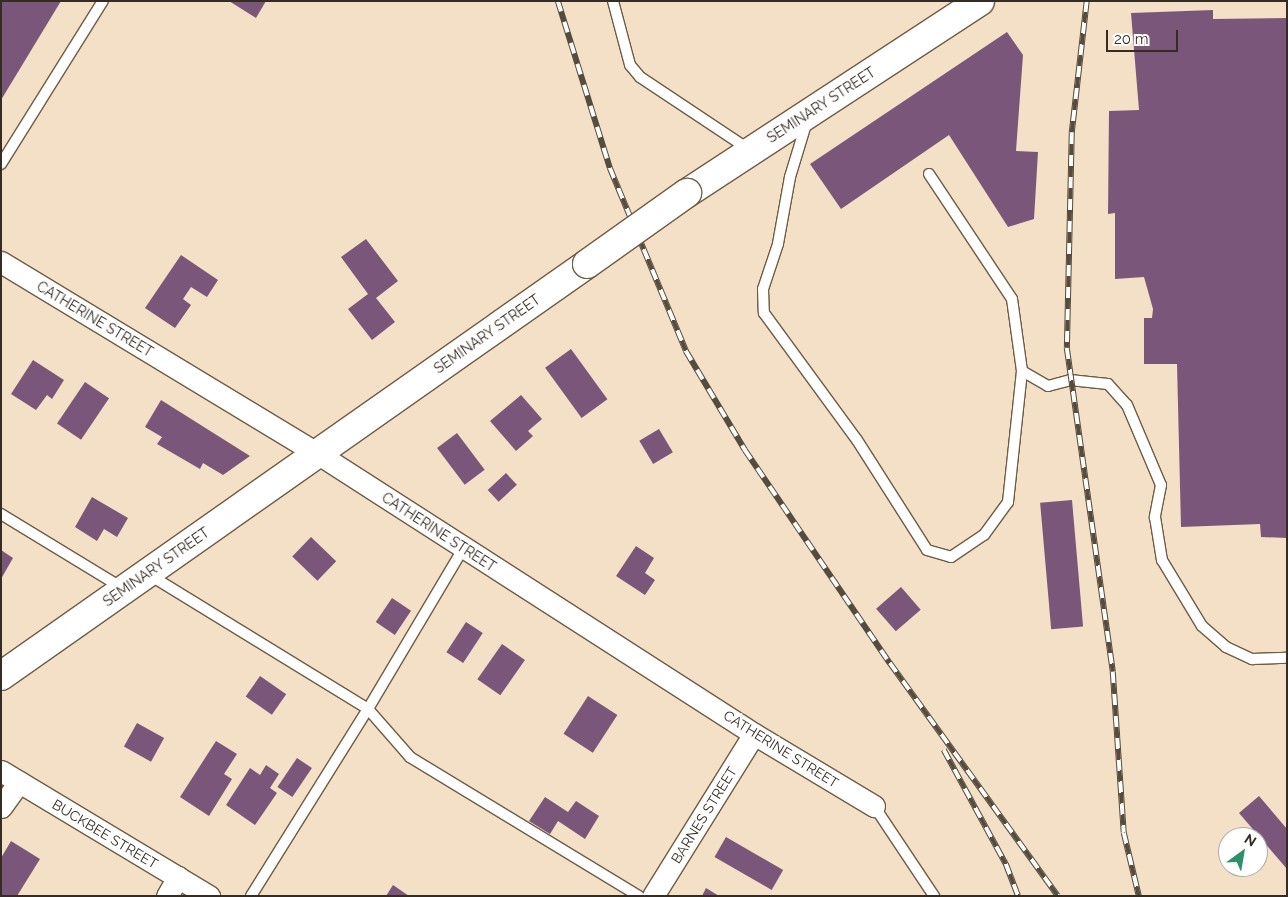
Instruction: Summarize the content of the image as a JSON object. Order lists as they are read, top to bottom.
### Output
{
  "streets": {
    "street": [
      "SEMINARY STREET",
      "CATHERINE STREET",
      "BARNES STREET",
      "BUCKBEE STREET"
    ]
  },
  "crossings": [
    ["SEMINARY STREET", "CATHERINE STREET"],
    ["CATHERINE STREET", "BARNES STREET"]
  ],
  "scale_bar": "20 m",
  "north": "top right"
}
